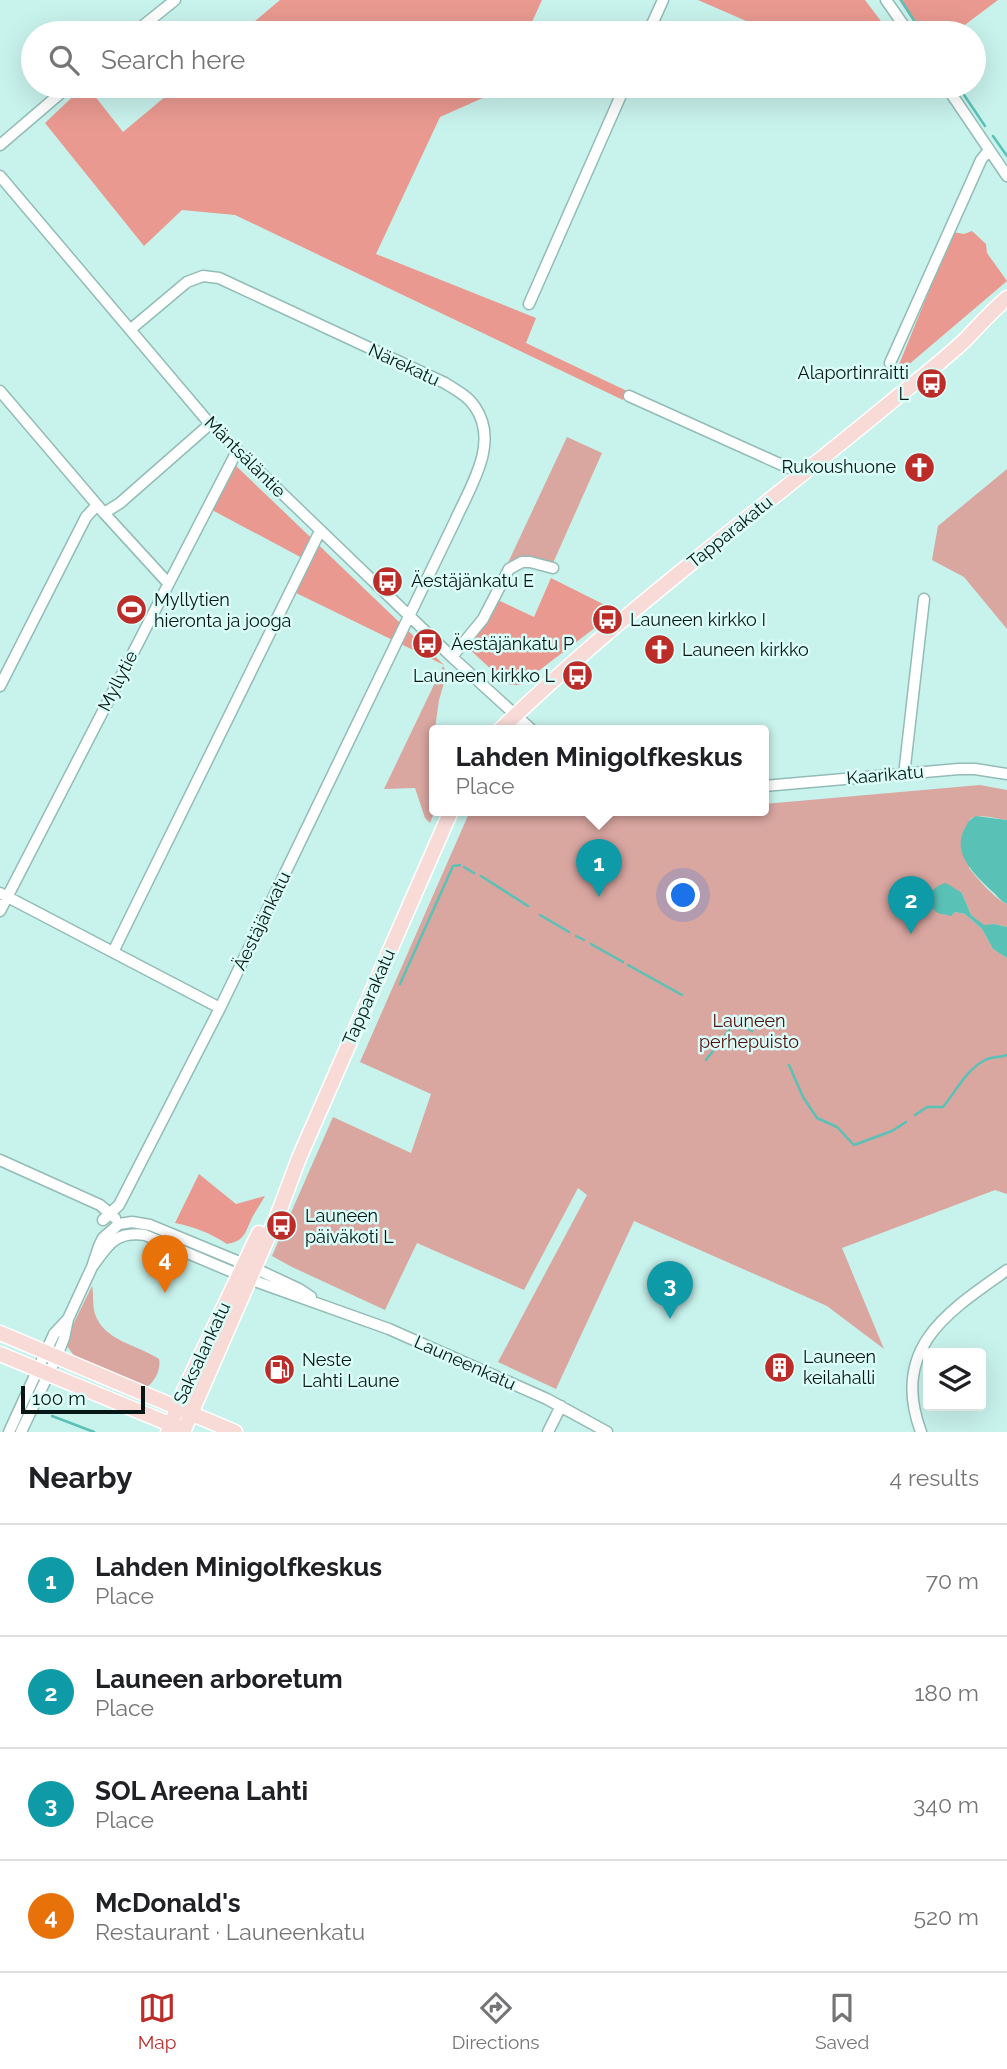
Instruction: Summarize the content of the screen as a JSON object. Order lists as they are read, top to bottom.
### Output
{
  "streets": {
    "main road": ["Tapparakatu", "Saksalankatu"],
    "street": [
      "Närekatu",
      "Mäntsäläntie",
      "Myllytie",
      "Kaarikatu",
      "Äestäjänkatu",
      "Launeenkatu"
    ]
  },
  "crossings": [
    ["Närekatu", "Mäntsäläntie"],
    ["Närekatu", "Äestäjänkatu"],
    ["Mäntsäläntie", "Tapparakatu"],
    ["Mäntsäläntie", "Myllytie"],
    ["Mäntsäläntie", "Äestäjänkatu"],
    ["Tapparakatu", "Saksalankatu"],
    ["Tapparakatu", "Launeenkatu"],
    ["Saksalankatu", "Launeenkatu"]
  ],
  "parks": ["Launeen perhepuisto"],
  "places": {
    "bus stop": [
      "Alaportinraitti L",
      "Äestäjänkatu E",
      "Launeen kirkko I",
      "Äestäjänkatu P",
      "Launeen kirkko L",
      "Launeen päiväkoti L"
    ],
    "church": ["Rukoushuone", "Launeen kirkko"],
    "sports": ["Myllytien hieronta ja jooga"],
    "building": ["Launeen keilahalli"],
    "fuel station": ["Neste Lahti Laune"]
  },
  "scale_bar": "100 m",
  "page": {
    "search": "Search here",
    "popup": ["Lahden Minigolfkeskus", "Place"],
    "pins": [
      "1",
      "2",
      "4",
      "3"
    ],
    "scale": "100 m",
    "heading": ["Nearby", "4 results"],
    "list": [
      {
        "mark": "1",
        "name": "Lahden Minigolfkeskus",
        "note": "Place",
        "value": "70 m"
      },
      {
        "mark": "2",
        "name": "Launeen arboretum",
        "note": "Place",
        "value": "180 m"
      },
      {
        "mark": "3",
        "name": "SOL Areena Lahti",
        "note": "Place",
        "value": "340 m"
      },
      {
        "mark": "4",
        "name": "McDonald's",
        "note": "Restaurant · Launeenkatu",
        "value": "520 m"
      }
    ],
    "nav": ["Map", "Directions", "Saved"]
  }
}
